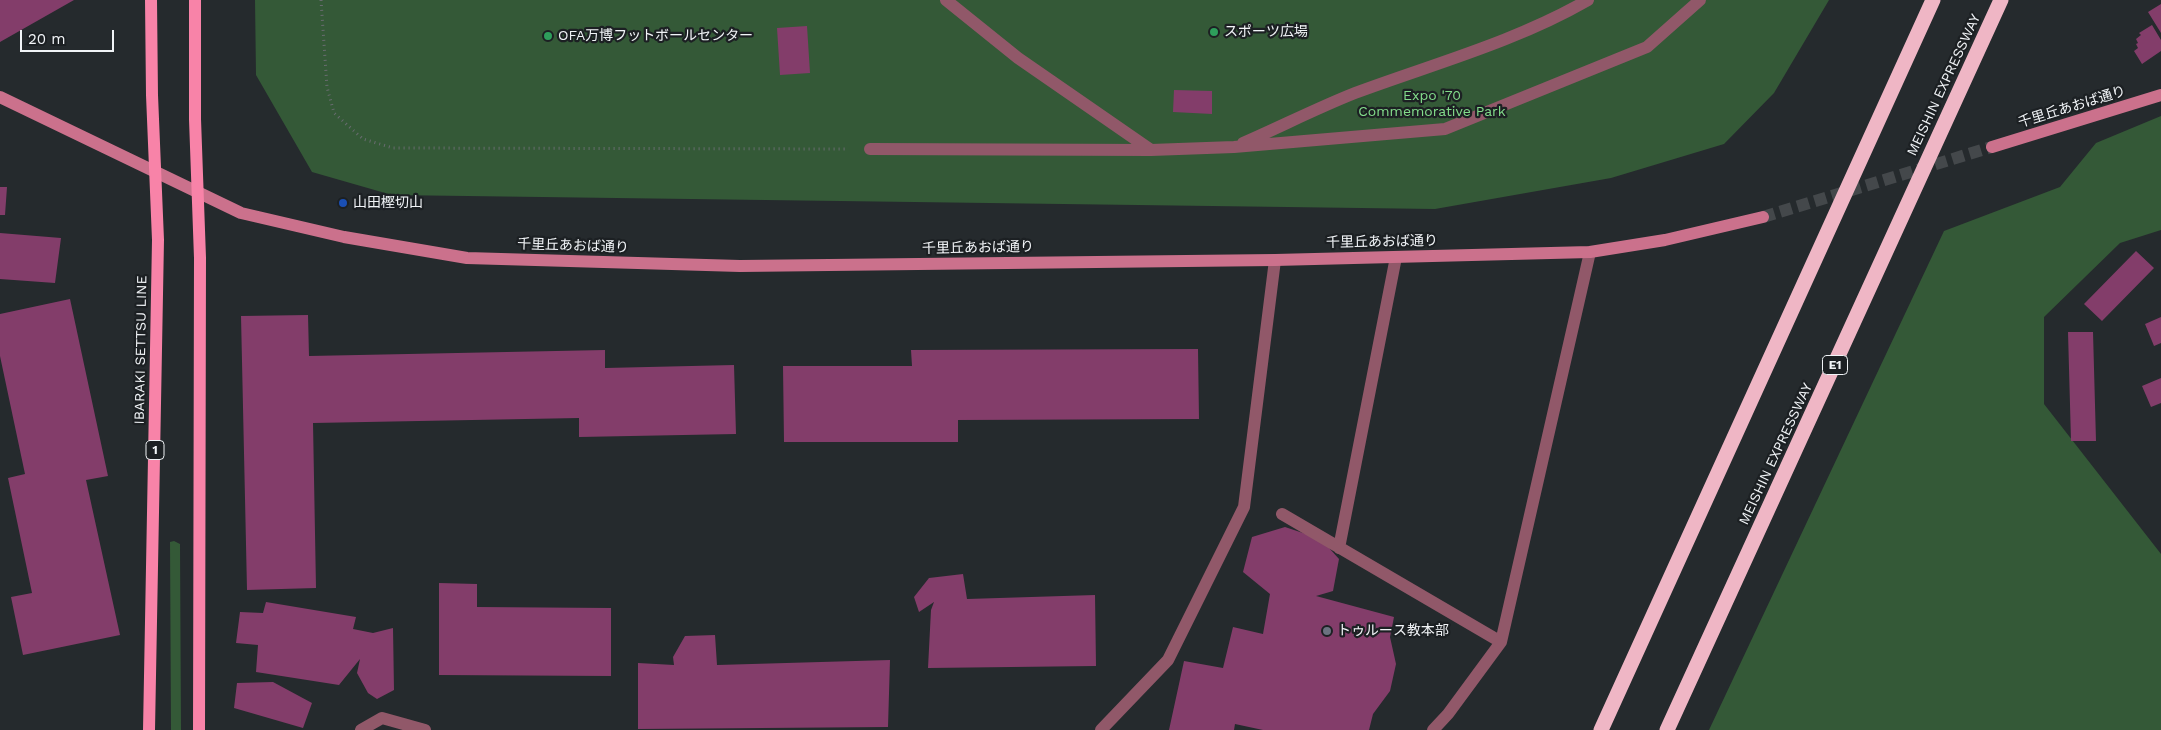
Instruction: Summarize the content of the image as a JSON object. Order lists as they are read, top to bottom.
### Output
{
  "streets": {
    "highway": ["MEISHIN EXPRESSWAY", "E1"],
    "main road": ["IBARAKI SETTSU LINE", "1"],
    "street": ["千里丘あおば通り"]
  },
  "crossings": [
    ["千里丘あおば通り", "IBARAKI SETTSU LINE"]
  ],
  "parks": ["Expo '70 Commemorative Park"],
  "places": [
    "スポーツ広場",
    "OFA万博フットボールセンター",
    "山田樫切山",
    "トゥルース教本部"
  ],
  "scale_bar": "20 m"
}
